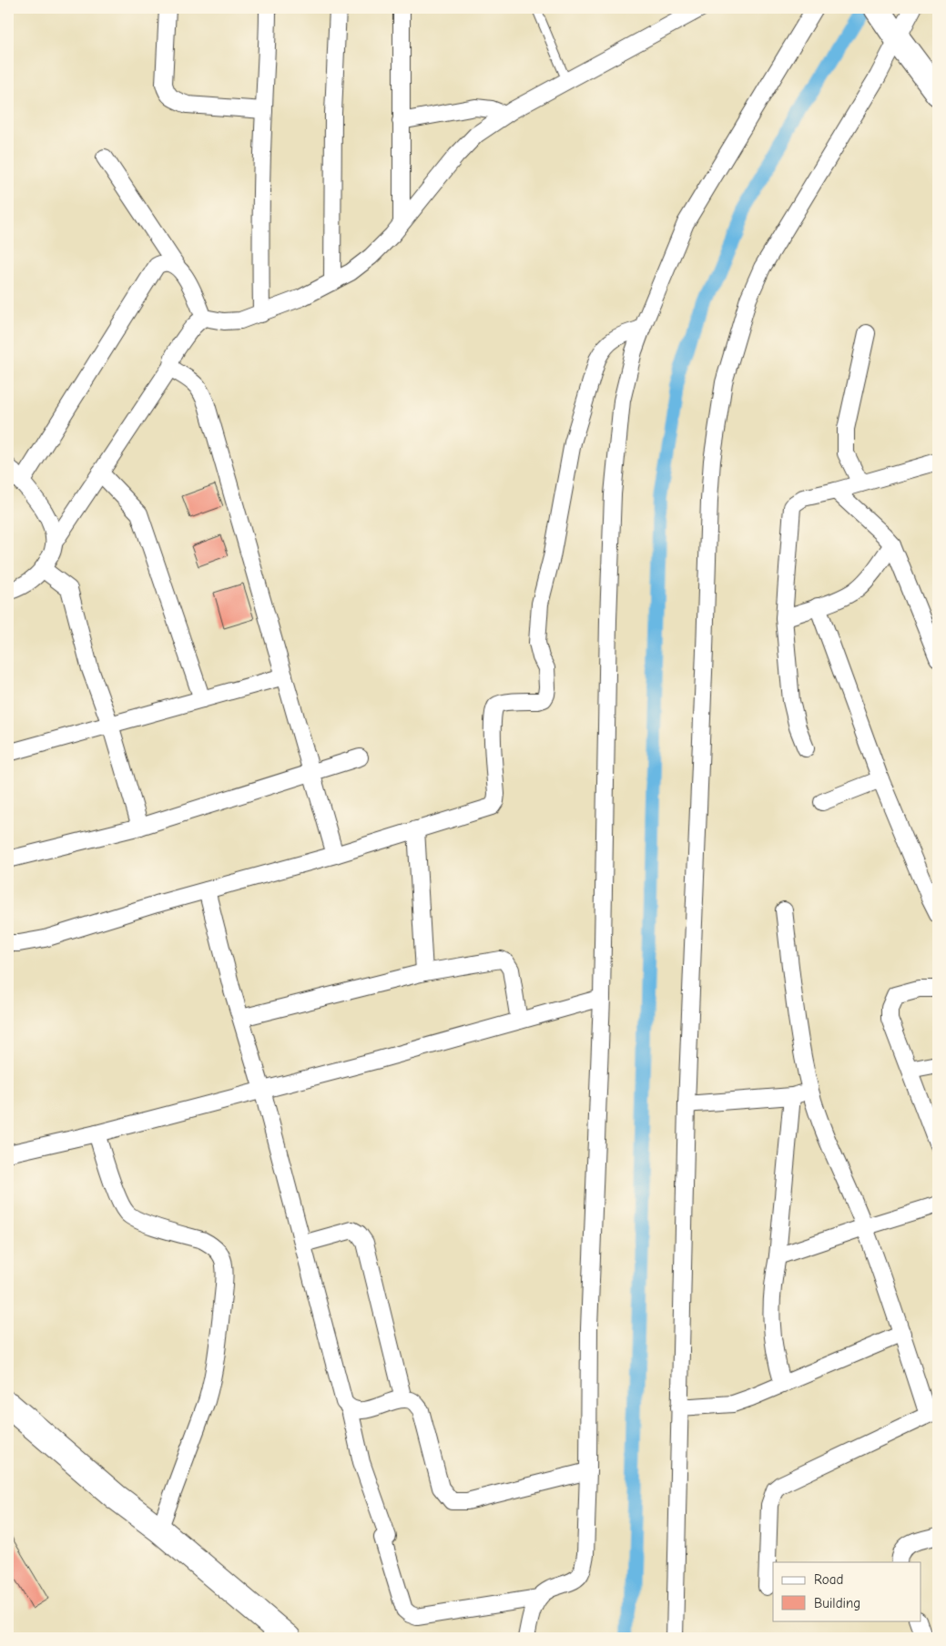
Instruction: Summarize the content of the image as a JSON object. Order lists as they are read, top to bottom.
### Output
{
  "legend": ["Road", "Building"]
}
